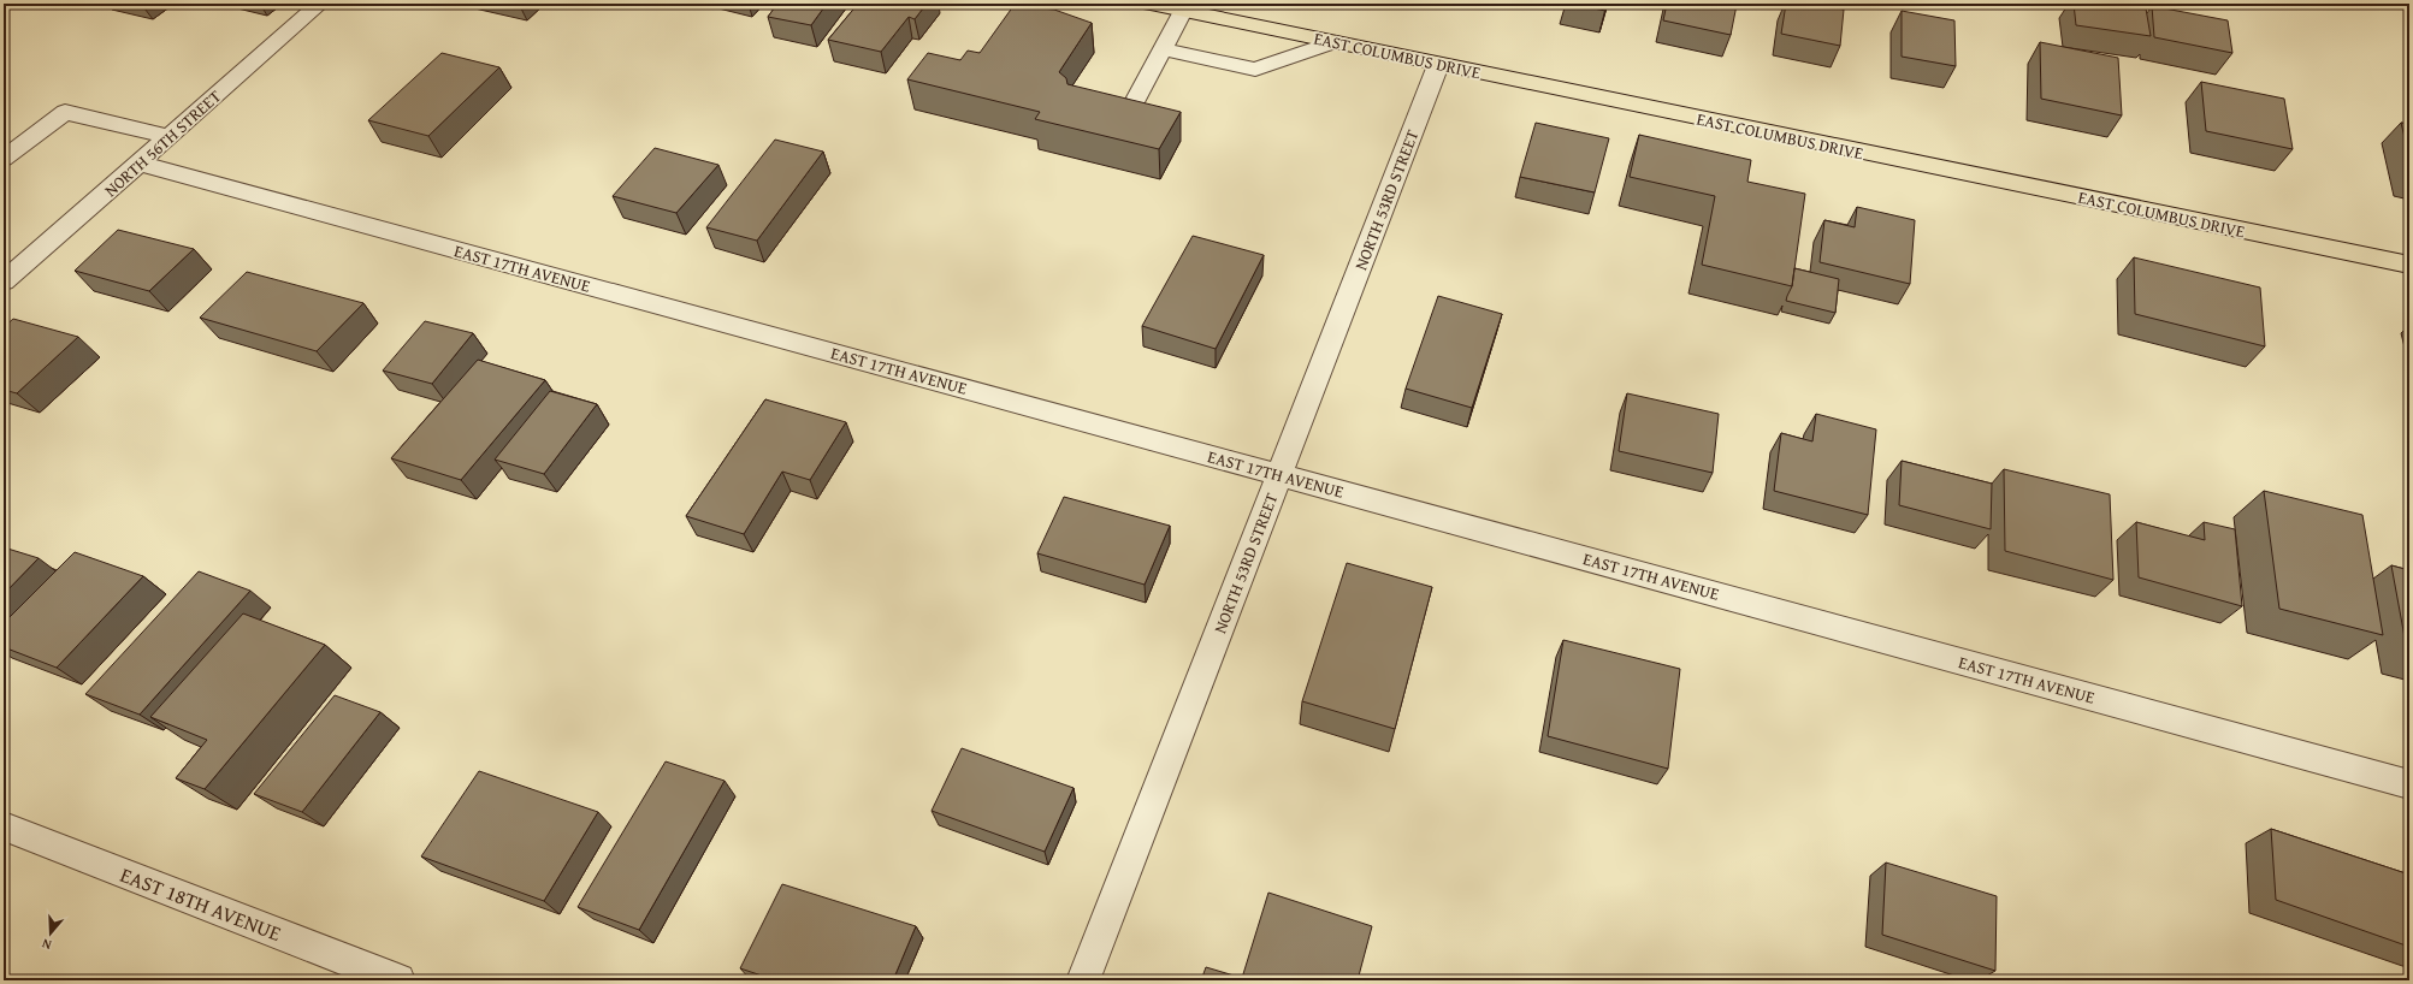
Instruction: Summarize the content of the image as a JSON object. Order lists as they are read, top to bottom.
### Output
{
  "streets": {
    "main road": ["EAST COLUMBUS DRIVE"],
    "street": [
      "NORTH 56TH STREET",
      "NORTH 53RD STREET",
      "EAST 17TH AVENUE",
      "EAST 18TH AVENUE"
    ]
  },
  "crossings": [
    ["EAST COLUMBUS DRIVE", "NORTH 53RD STREET"],
    ["NORTH 56TH STREET", "EAST 17TH AVENUE"],
    ["NORTH 53RD STREET", "EAST 17TH AVENUE"]
  ],
  "north": "bottom"
}
